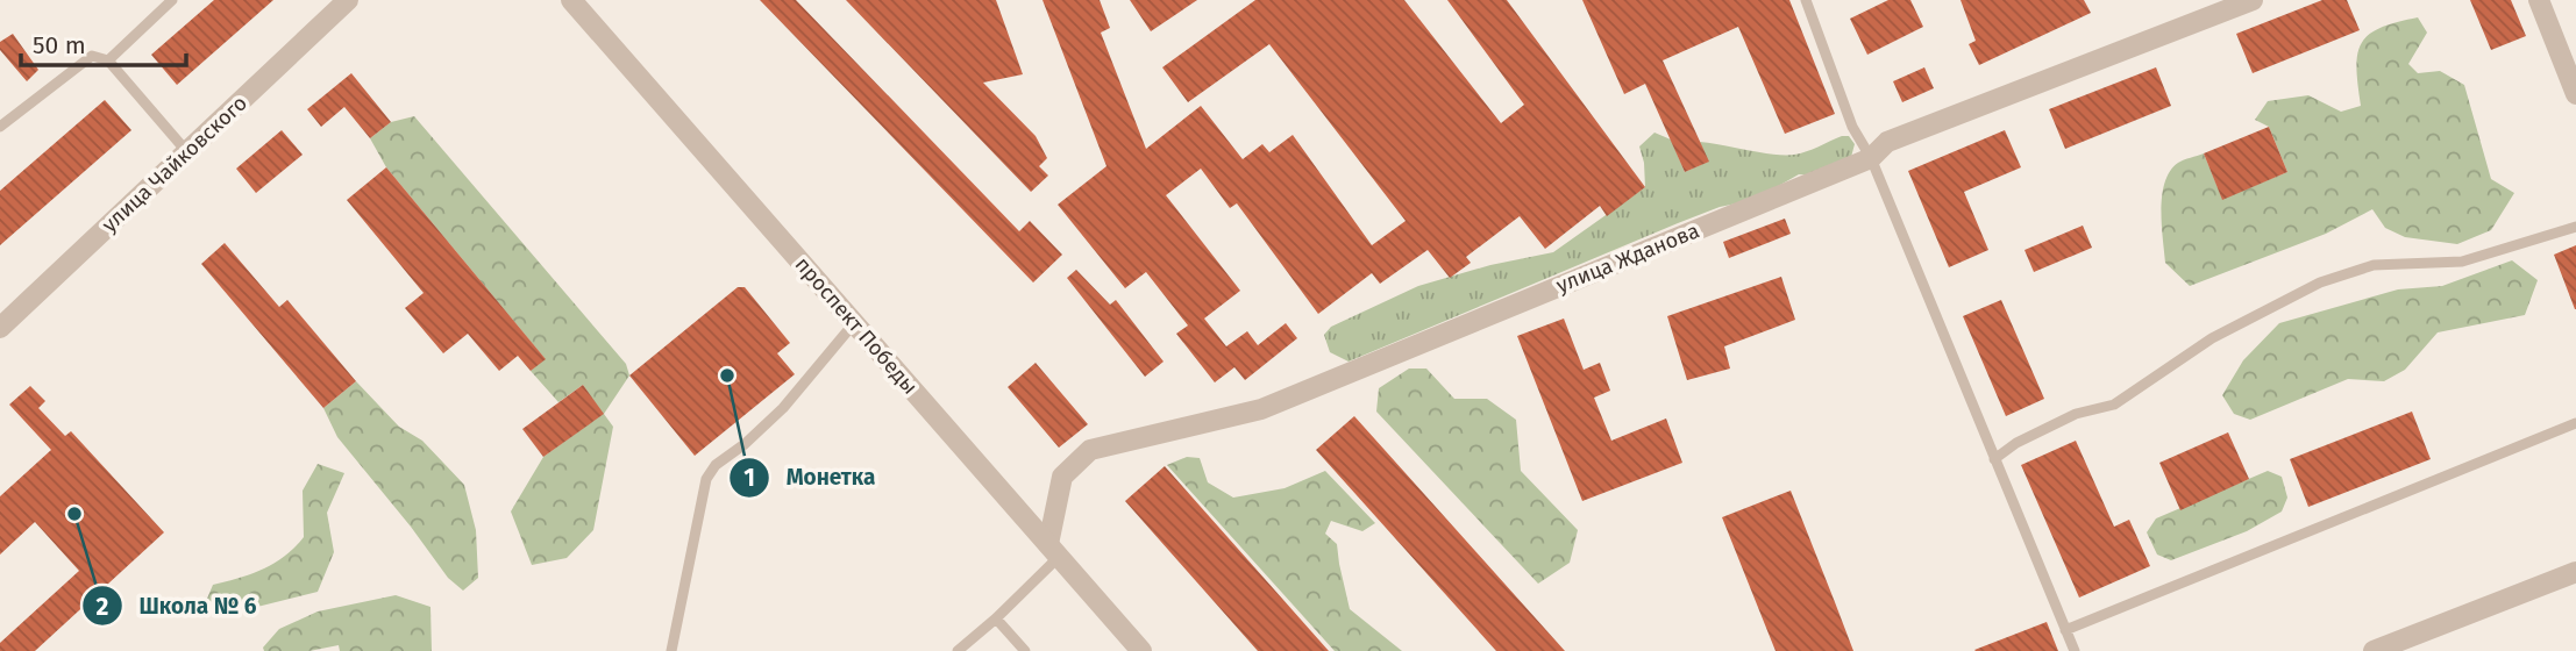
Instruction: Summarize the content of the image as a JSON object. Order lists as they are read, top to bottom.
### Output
{
  "streets": {
    "street": ["улица Чайковского", "улица Жданова", "проспект Победы"]
  },
  "crossings": [
    ["улица Жданова", "проспект Победы"]
  ],
  "places": ["Монетка", "Школа № 6"],
  "scale_bar": "50 m"
}
